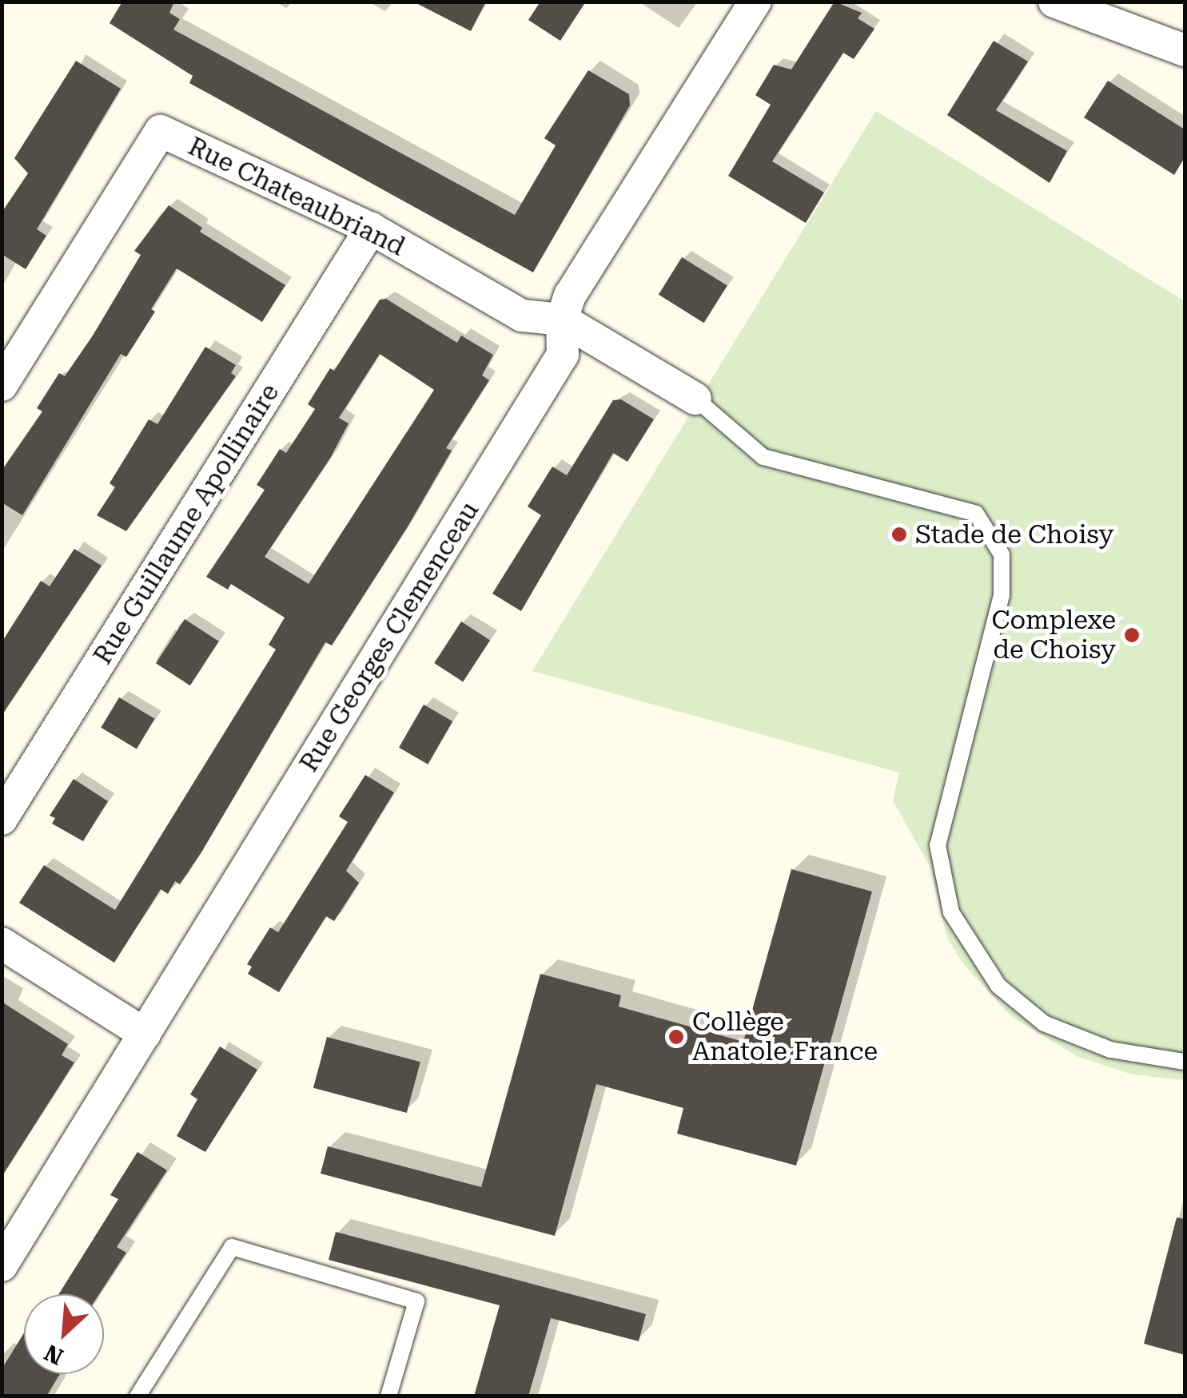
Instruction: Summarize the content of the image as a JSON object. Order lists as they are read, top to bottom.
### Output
{
  "streets": {
    "street": ["Rue Chateaubriand", "Rue Guillaume Apollinaire", "Rue Georges Clemenceau"]
  },
  "crossings": [
    ["Rue Chateaubriand", "Rue Guillaume Apollinaire"],
    ["Rue Chateaubriand", "Rue Georges Clemenceau"]
  ],
  "places": ["Stade de Choisy", "Complexe de Choisy", "Collège Anatole France"],
  "north": "bottom left"
}
